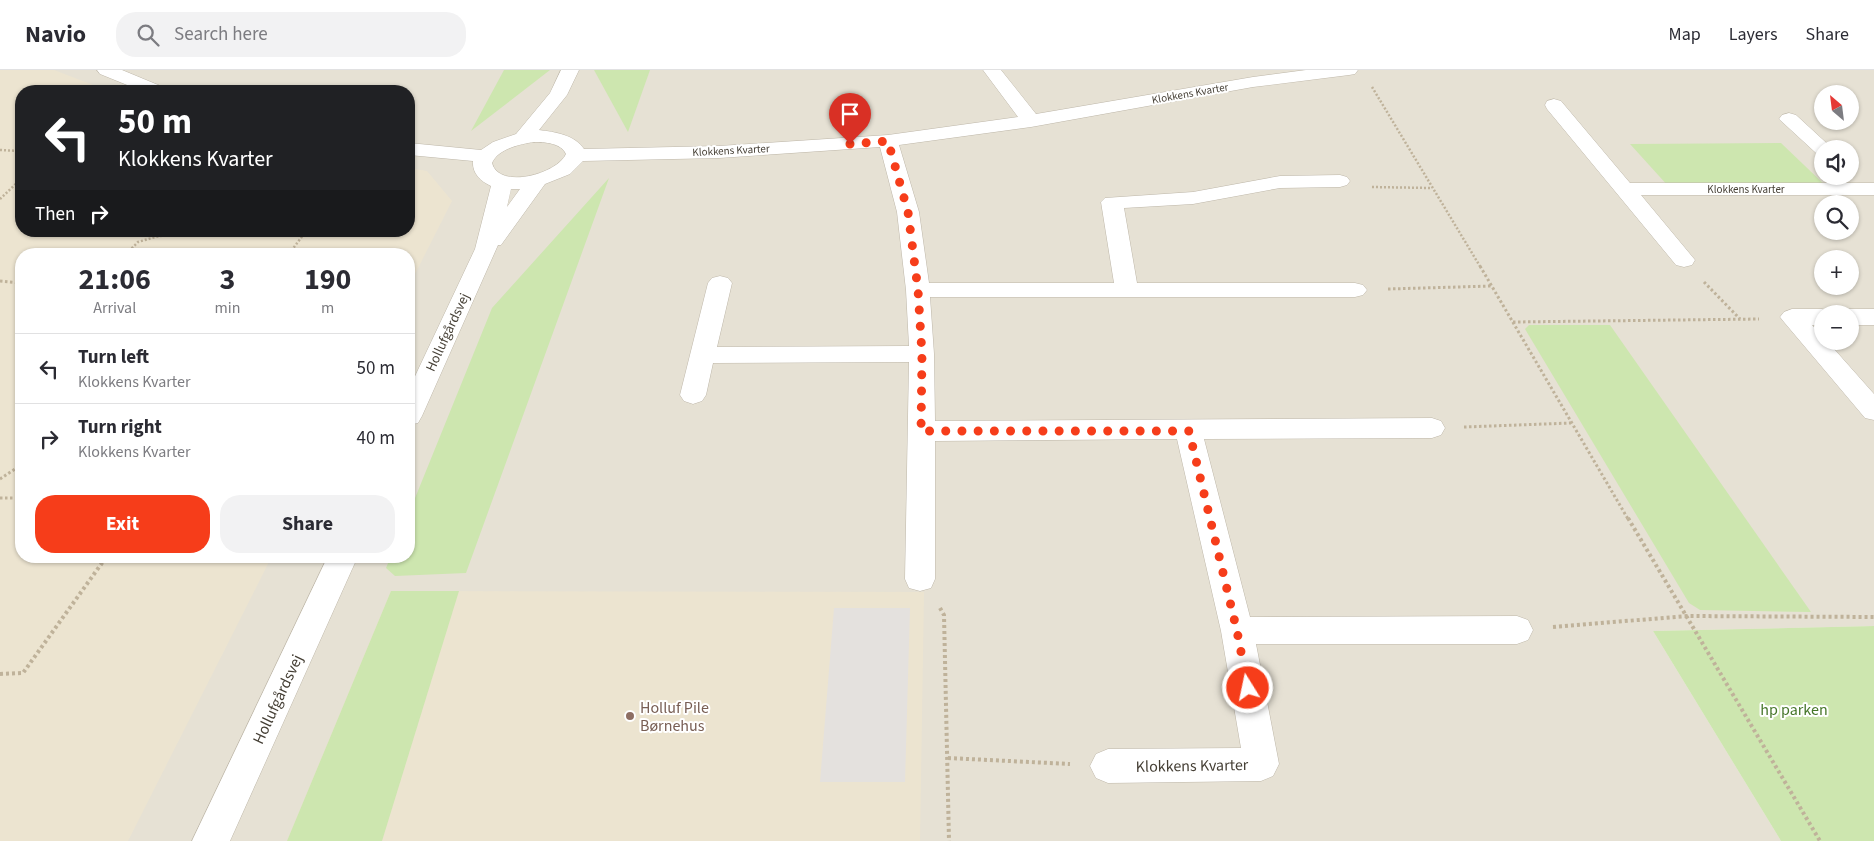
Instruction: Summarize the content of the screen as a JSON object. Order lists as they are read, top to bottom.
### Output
{
  "streets": {
    "street": ["Klokkens Kvarter", "Hollufgårdsvej"]
  },
  "parks": ["hp parken"],
  "places": ["Holluf Pile Børnehus"],
  "north": "top left",
  "page": {
    "header": "Navio",
    "search": "Search here",
    "nav": ["Map", "Layers", "Share"],
    "map_buttons": ["+", "−"],
    "turn": ["50 m", "Klokkens Kvarter"],
    "then": "Then",
    "eta": [
      "21:06",
      "Arrival",
      "3",
      "min",
      "190",
      "m"
    ],
    "list": [
      {
        "name": "Turn left",
        "note": "Klokkens Kvarter",
        "value": "50 m"
      },
      {
        "name": "Turn right",
        "note": "Klokkens Kvarter",
        "value": "40 m"
      }
    ],
    "buttons": ["Exit", "Share"]
  }
}
